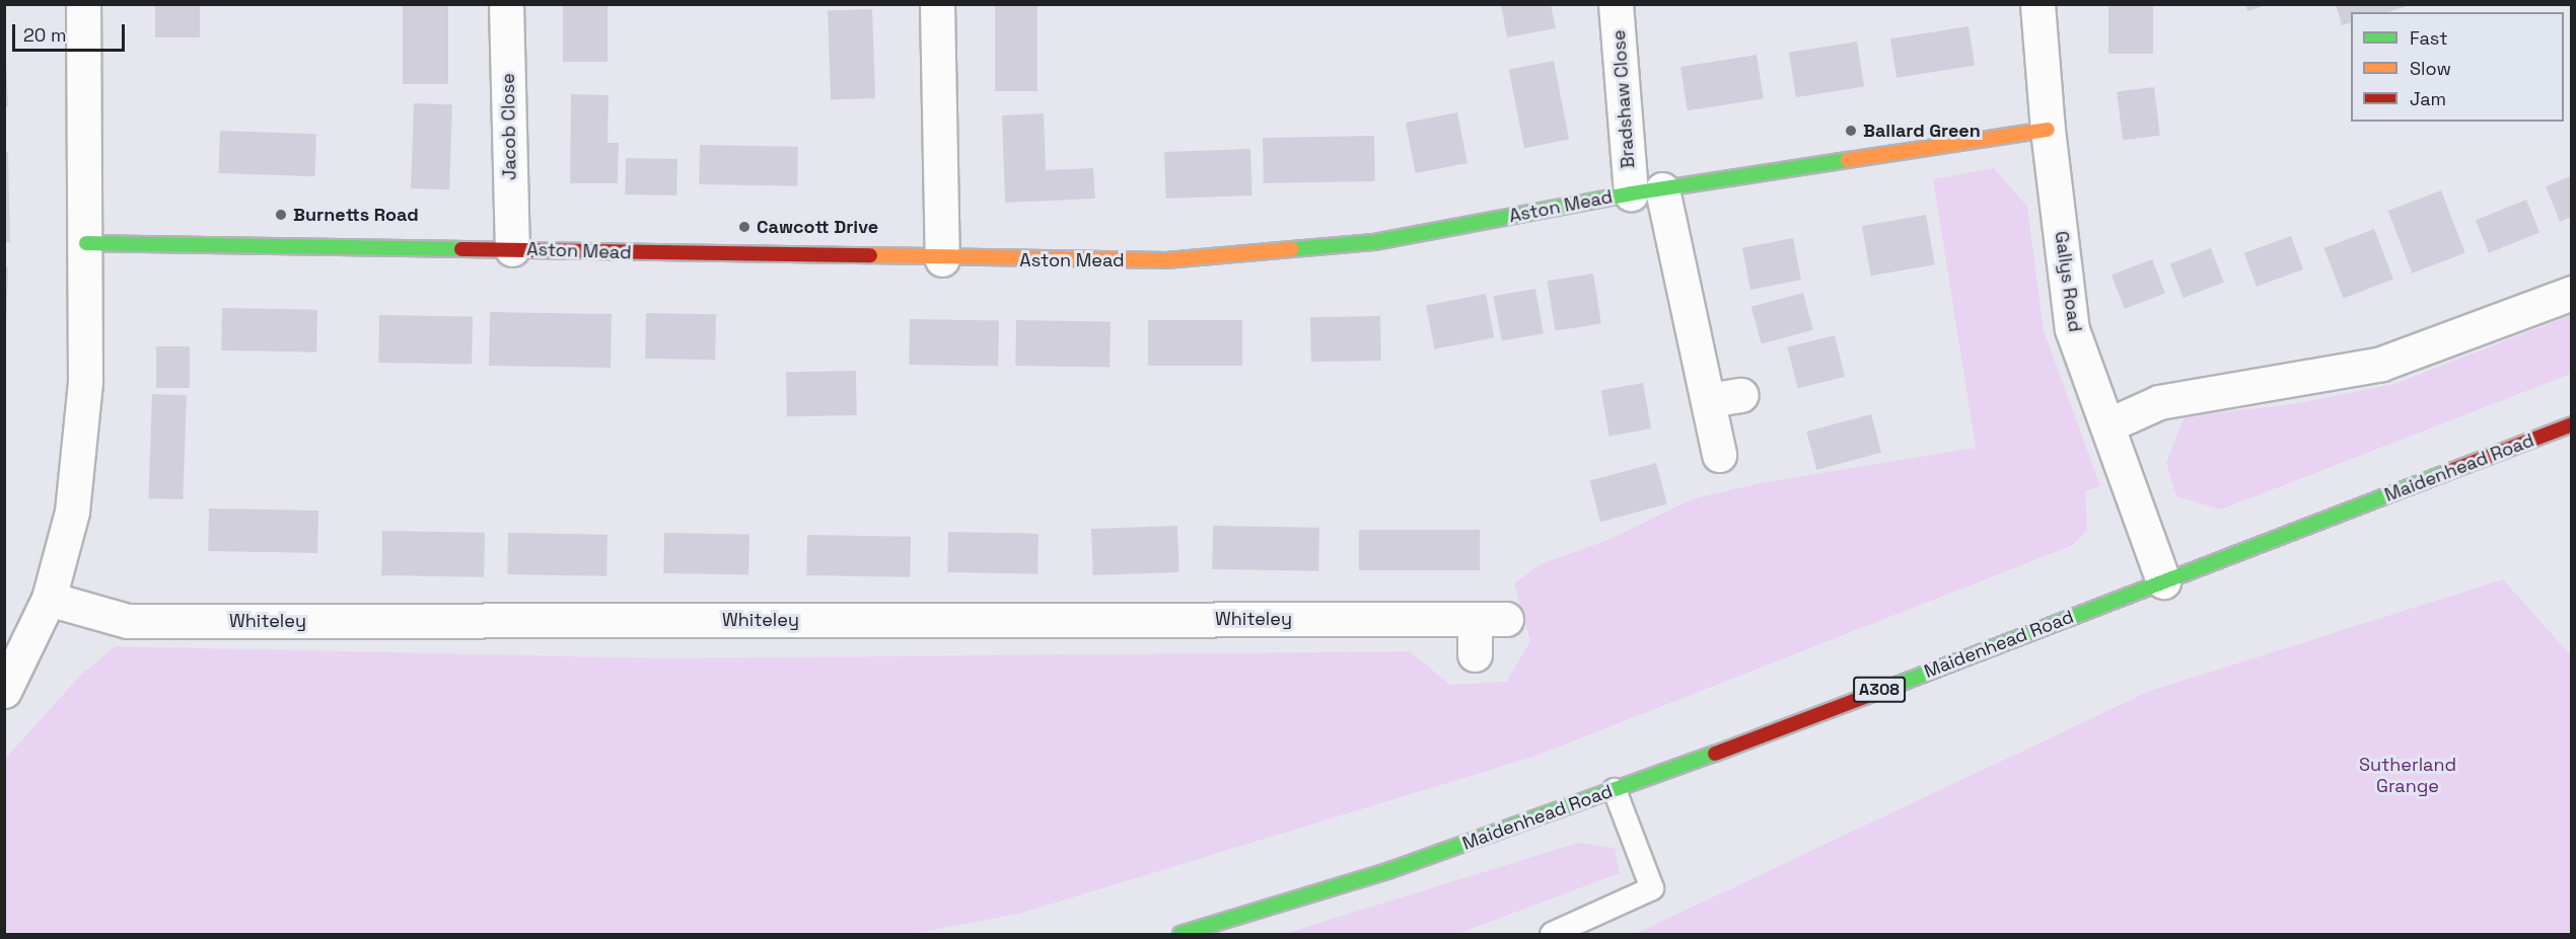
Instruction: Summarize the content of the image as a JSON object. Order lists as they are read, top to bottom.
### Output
{
  "streets": {
    "street": [
      "Bradshaw Close",
      "Jacob Close",
      "Aston Mead",
      "Gallys Road",
      "Maidenhead Road",
      "Whiteley",
      "A308"
    ]
  },
  "crossings": [
    ["Bradshaw Close", "Aston Mead"],
    ["Jacob Close", "Aston Mead"],
    ["Aston Mead", "Gallys Road"],
    ["Gallys Road", "Maidenhead Road"]
  ],
  "parks": ["Sutherland Grange"],
  "places": ["Ballard Green", "Burnetts Road", "Cawcott Drive"],
  "legend": ["Fast", "Slow", "Jam"],
  "scale_bar": "20 m"
}
